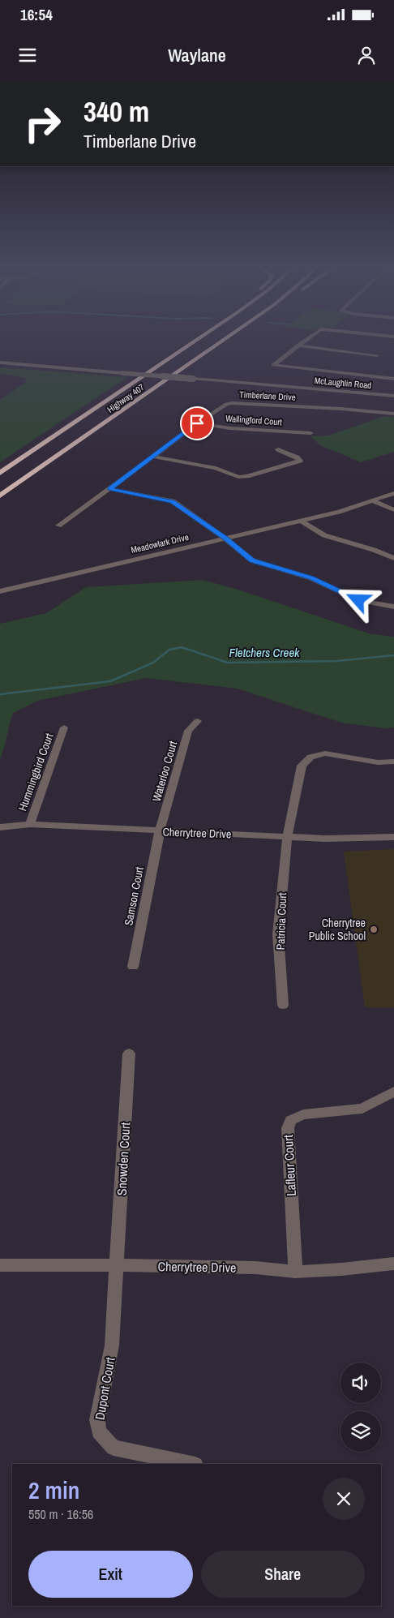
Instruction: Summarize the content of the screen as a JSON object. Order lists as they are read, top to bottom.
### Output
{
  "streets": {
    "highway": ["Highway 407"],
    "street": [
      "McLaughlin Road",
      "Timberlane Drive",
      "Wallingford Court",
      "Meadowlark Drive",
      "Waterloo Court",
      "Hummingbird Court",
      "Cherrytree Drive",
      "Samson Court",
      "Patricia Court",
      "Snowden Court",
      "Lafleur Court",
      "Dupont Court"
    ]
  },
  "crossings": [
    ["Timberlane Drive", "Wallingford Court"],
    ["Waterloo Court", "Cherrytree Drive"],
    ["Waterloo Court", "Samson Court"],
    ["Hummingbird Court", "Cherrytree Drive"],
    ["Cherrytree Drive", "Samson Court"],
    ["Cherrytree Drive", "Patricia Court"],
    ["Cherrytree Drive", "Snowden Court"],
    ["Cherrytree Drive", "Lafleur Court"],
    ["Cherrytree Drive", "Dupont Court"],
    ["Snowden Court", "Dupont Court"]
  ],
  "water": ["Fletchers Creek"],
  "places": ["Cherrytree Public School"],
  "page": {
    "status": "16:54",
    "header": "Waylane",
    "turn": ["340 m", "Timberlane Drive"],
    "heading": ["2 min", "550 m · 16:56"],
    "buttons": ["Exit", "Share"]
  }
}
